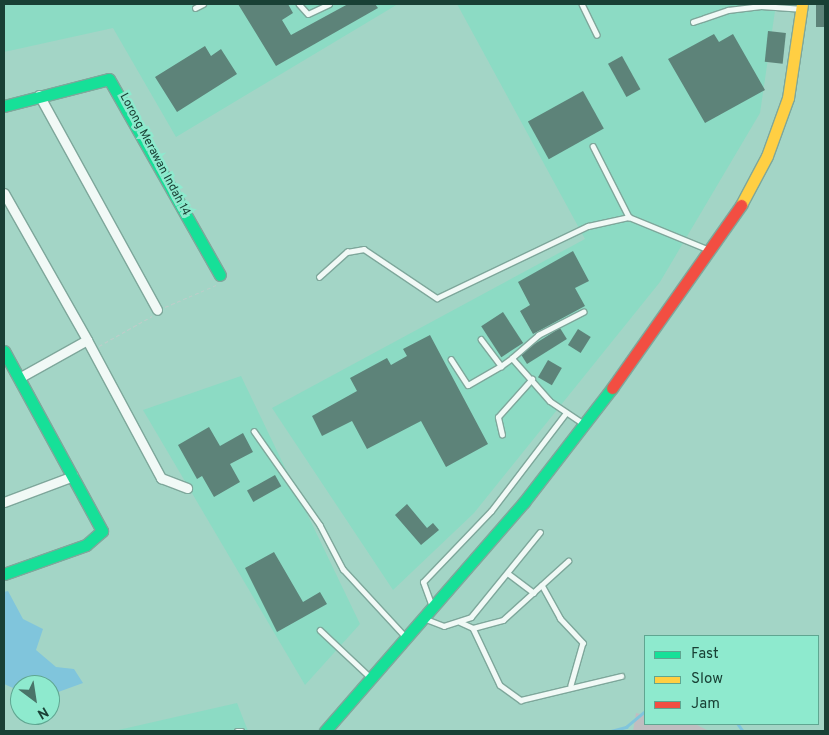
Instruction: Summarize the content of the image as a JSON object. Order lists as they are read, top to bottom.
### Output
{
  "streets": {
    "main road": ["Lorong Merawan Indah 14"]
  },
  "legend": ["Fast", "Slow", "Jam"],
  "north": "bottom right"
}
